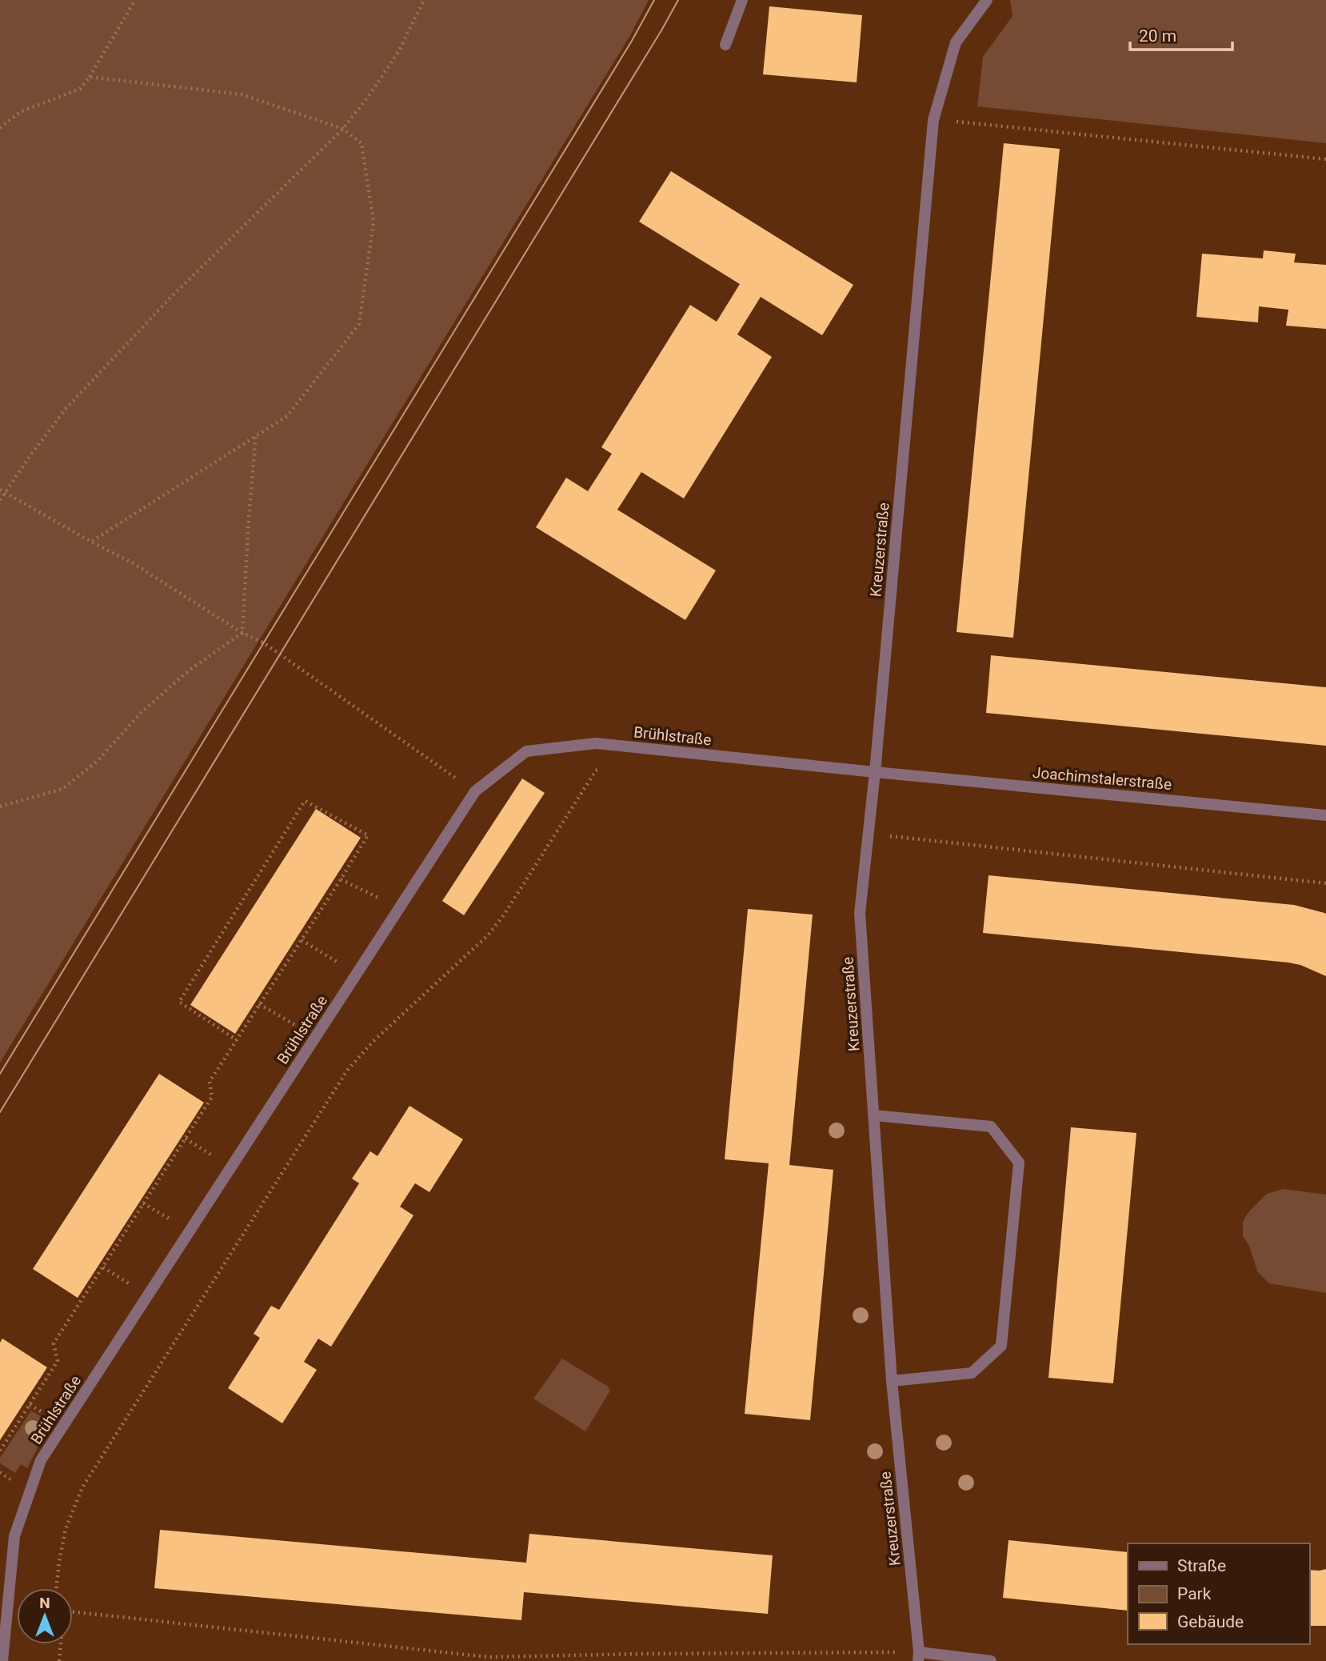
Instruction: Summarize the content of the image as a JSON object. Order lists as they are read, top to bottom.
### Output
{
  "streets": {
    "street": ["Kreuzerstraße", "Brühlstraße", "Joachimstalerstraße"]
  },
  "crossings": [
    ["Kreuzerstraße", "Brühlstraße"],
    ["Kreuzerstraße", "Joachimstalerstraße"],
    ["Brühlstraße", "Joachimstalerstraße"]
  ],
  "legend": ["Straße", "Park", "Gebäude"],
  "scale_bar": "20 m",
  "north": "top"
}
